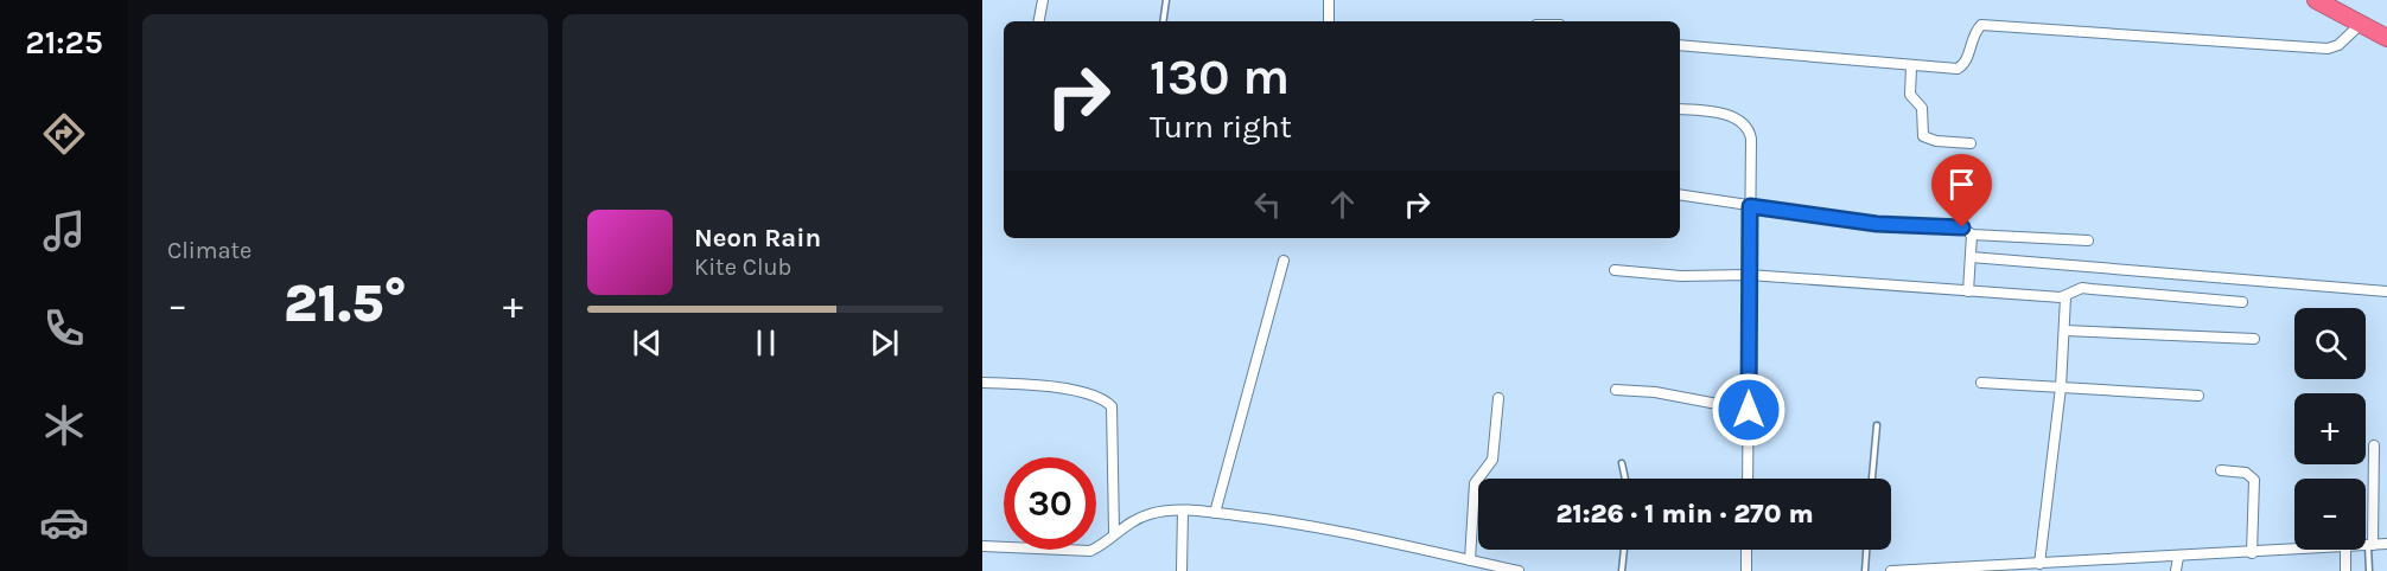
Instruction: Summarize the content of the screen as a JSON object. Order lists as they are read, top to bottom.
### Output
{
  "page": {
    "tabs": "21:25",
    "tile": "Climate",
    "turn": ["130 m", "Turn right"],
    "song": ["Neon Rain", "Kite Club"],
    "heat": ["−", "21.5°", "+"],
    "map_buttons": ["+", "−"],
    "limit": "30",
    "trip": "21:26 · 1 min · 270 m"
  }
}
